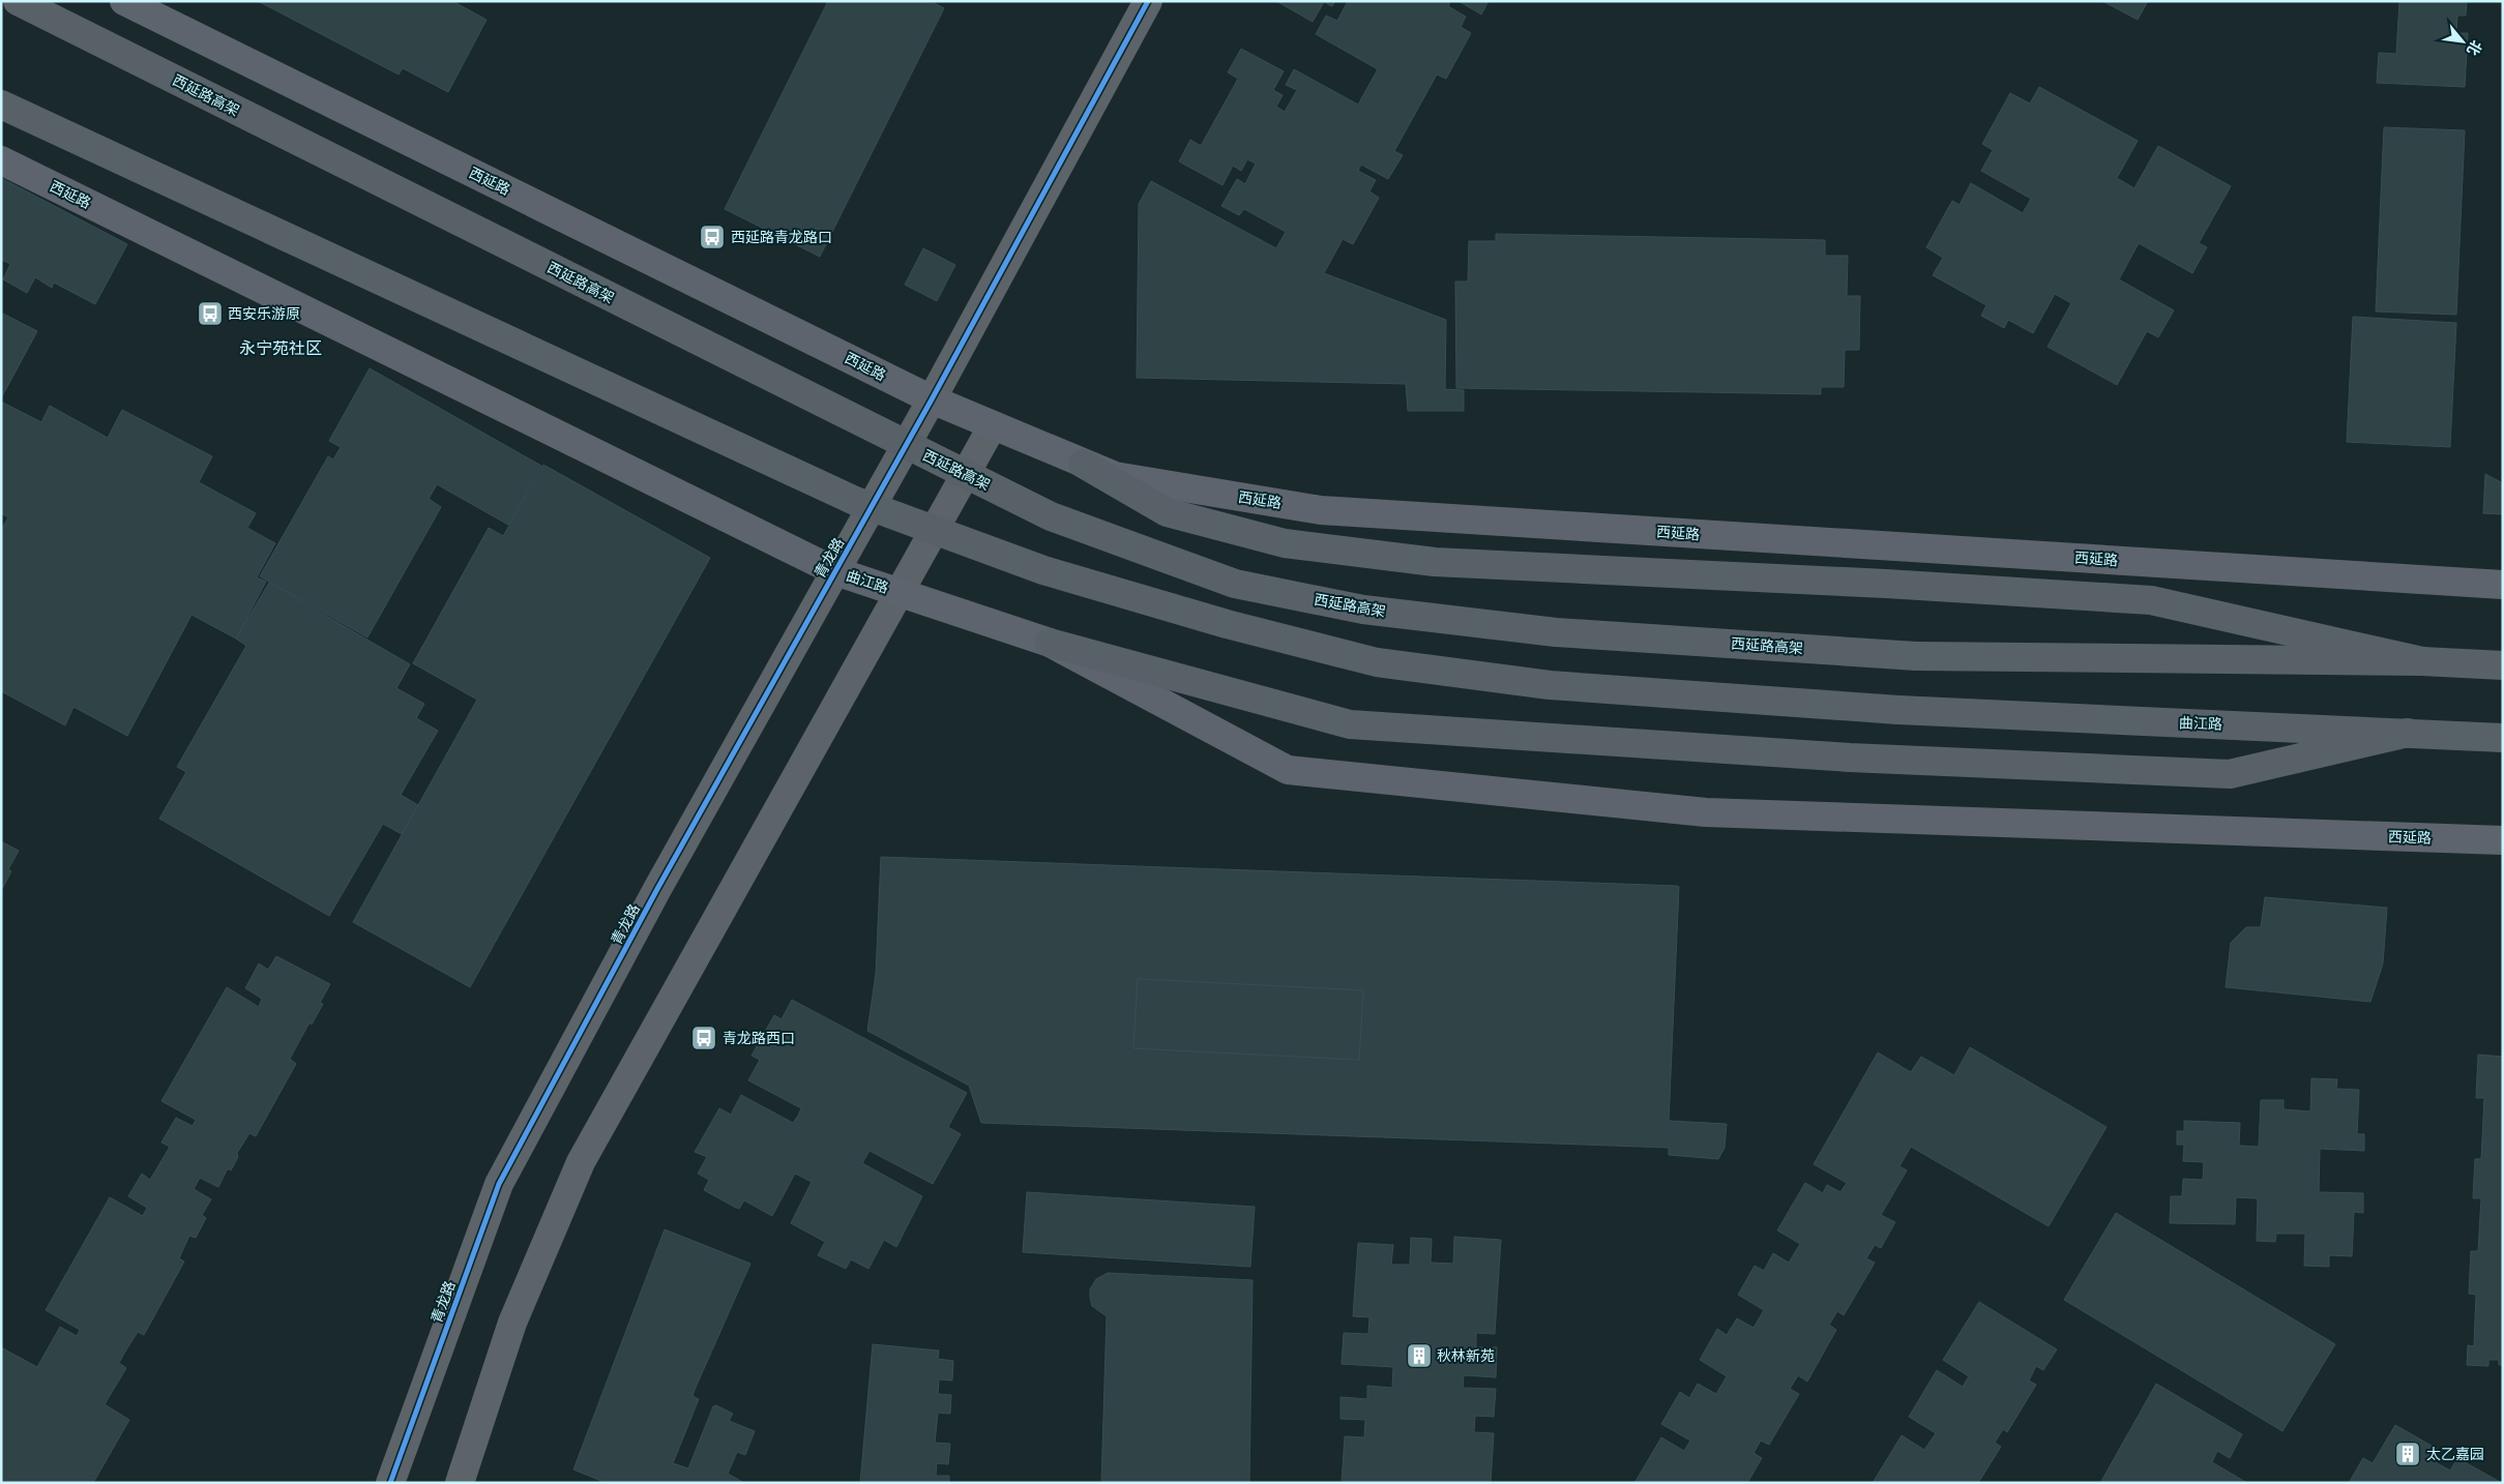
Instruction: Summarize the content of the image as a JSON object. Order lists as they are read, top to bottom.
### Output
{
  "streets": {
    "highway": ["西延路高架", "曲江路"],
    "main road": ["西延路"],
    "street": ["青龙路"]
  },
  "crossings": [
    ["西延路", "青龙路"],
    ["西延路", "曲江路"],
    ["青龙路", "曲江路"]
  ],
  "districts": ["永宁苑社区"],
  "places": {
    "bus stop": ["西延路青龙路口", "西安乐游原", "青龙路西口"],
    "building": ["秋林新苑", "太乙嘉园"]
  },
  "north": "bottom right"
}
